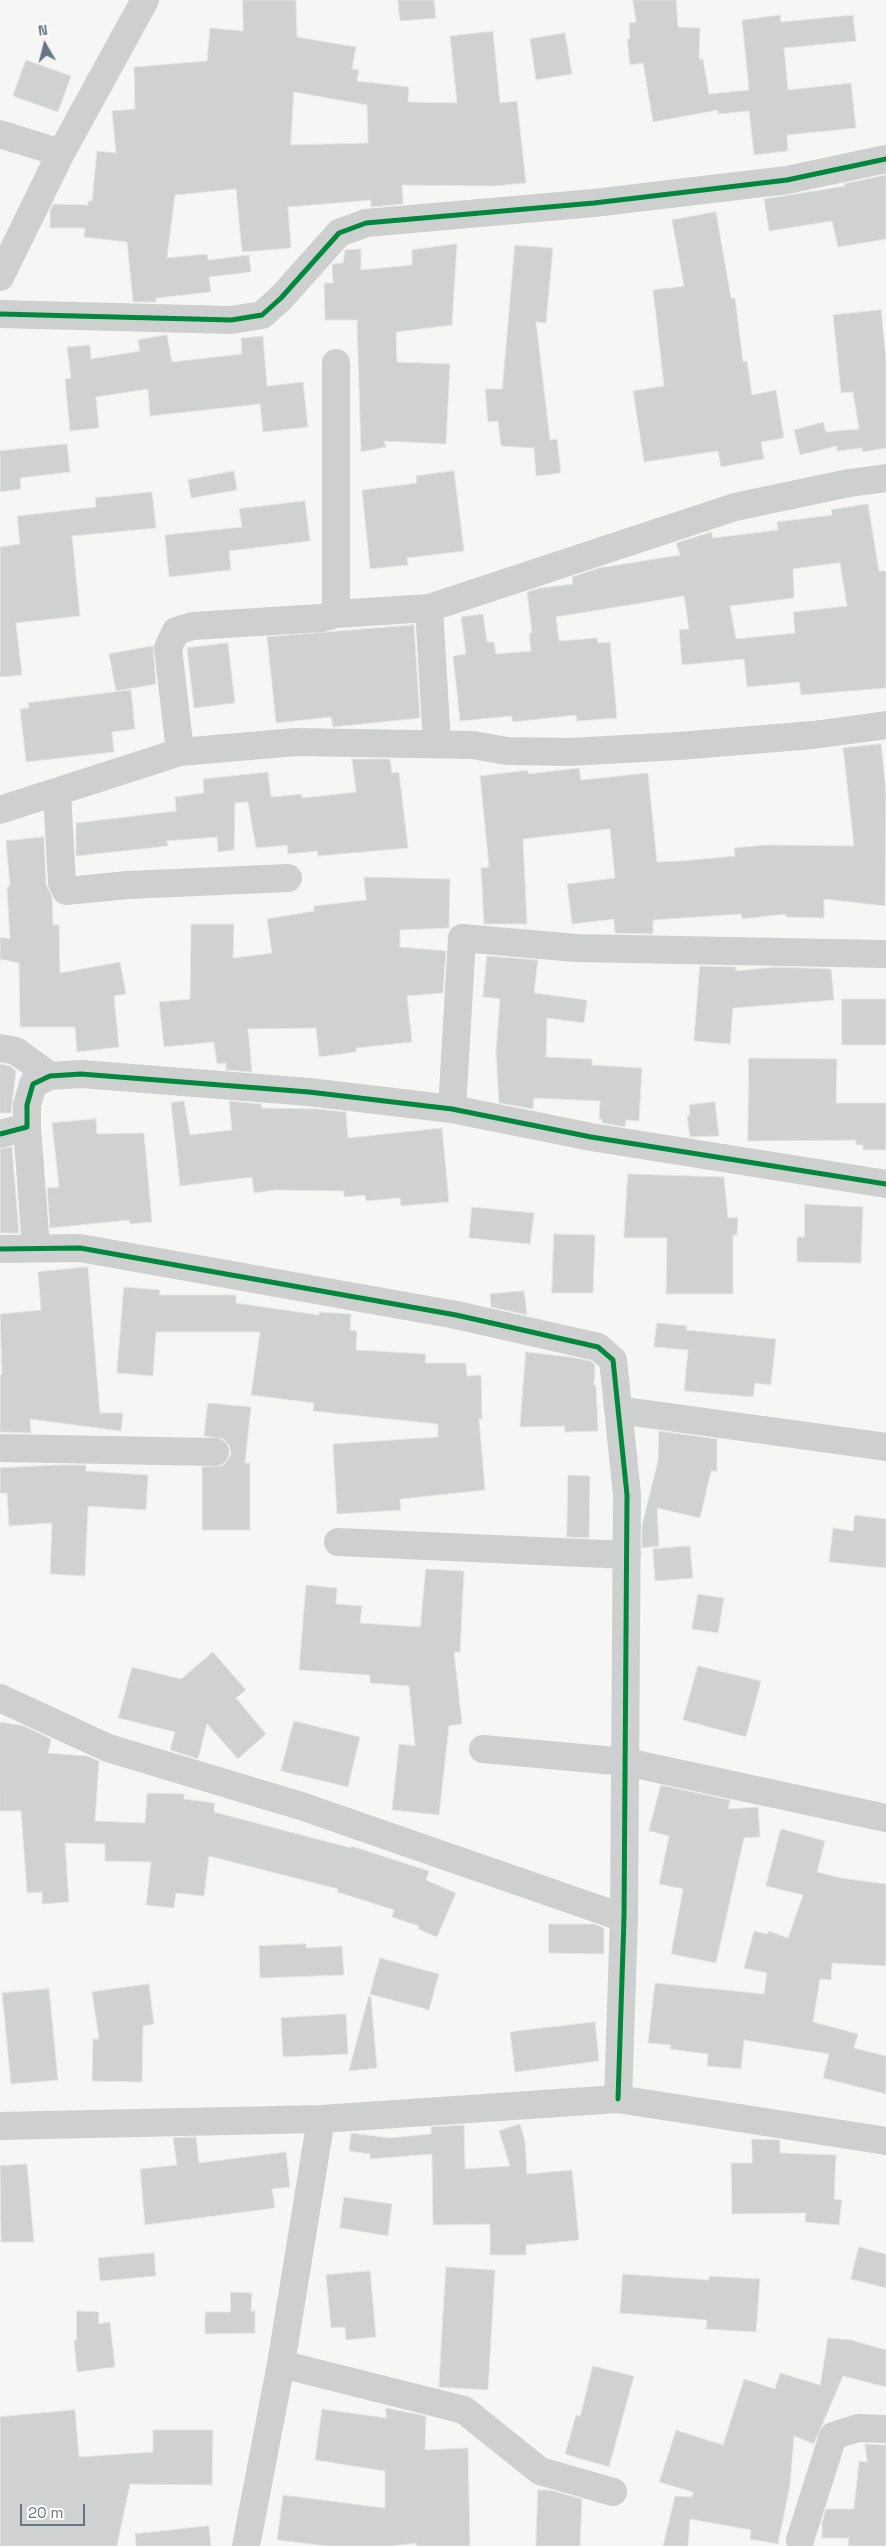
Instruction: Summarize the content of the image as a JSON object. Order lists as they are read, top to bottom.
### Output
{
  "scale_bar": "20 m",
  "north": "top"
}
